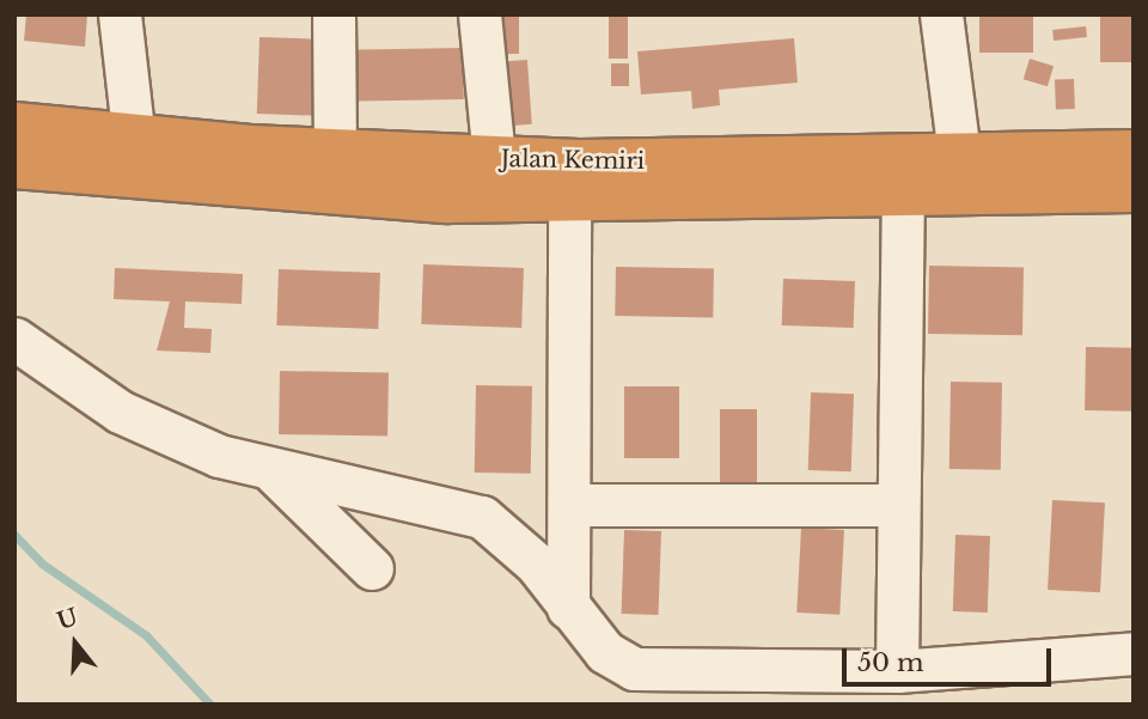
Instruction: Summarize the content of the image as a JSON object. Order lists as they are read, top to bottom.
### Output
{
  "streets": {
    "highway": ["Jalan Kemiri"]
  },
  "scale_bar": "50 m",
  "north": "top"
}
